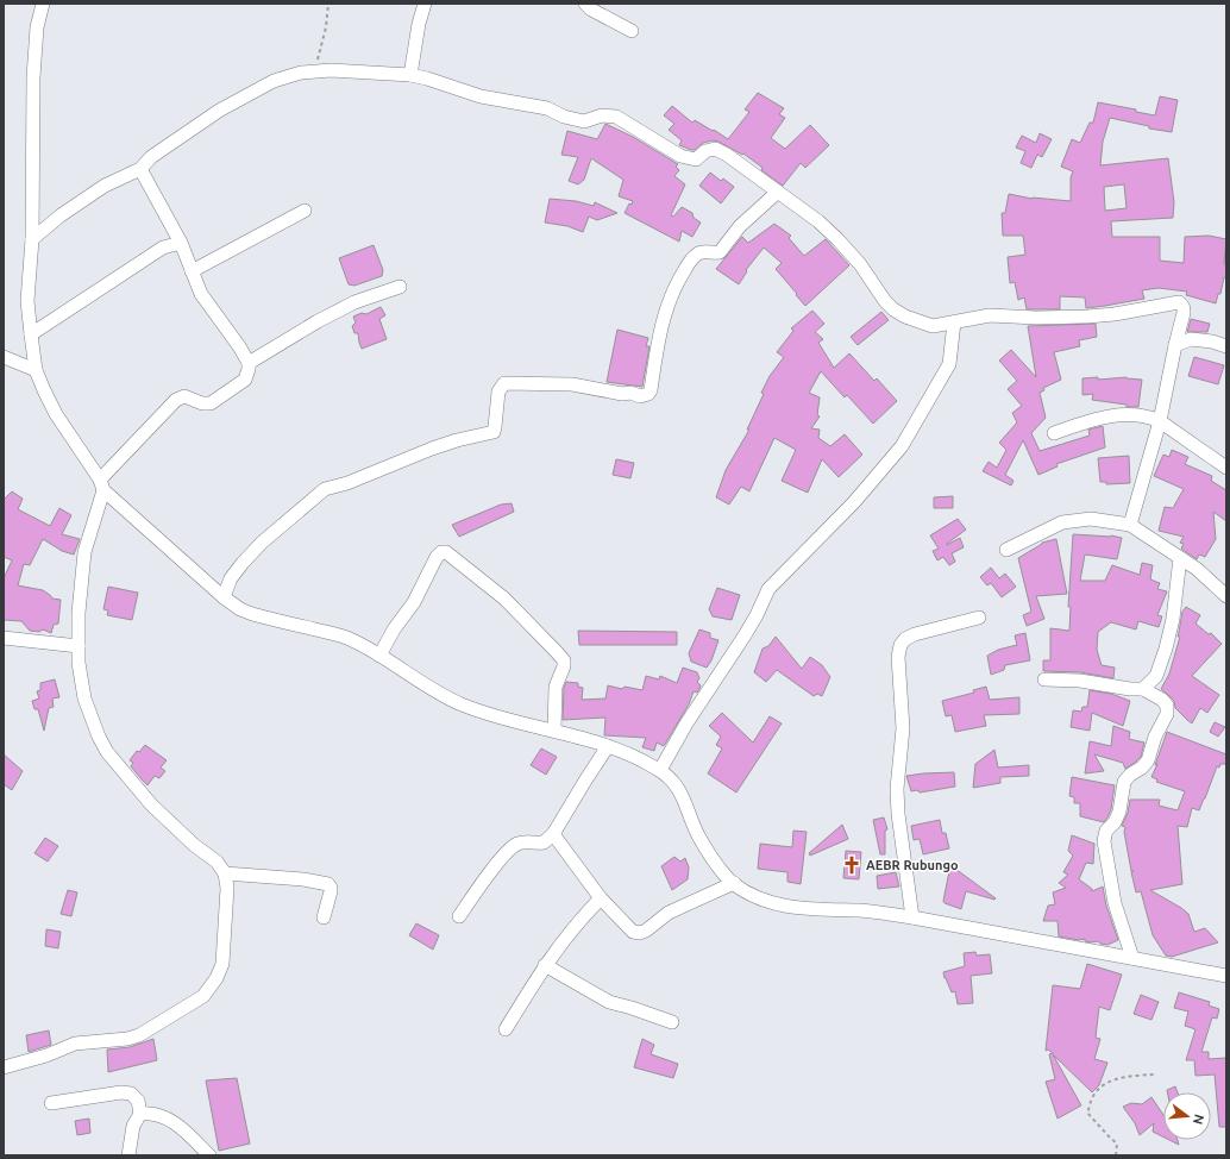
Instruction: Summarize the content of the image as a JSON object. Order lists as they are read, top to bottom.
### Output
{
  "places": {
    "church": ["AEBR Rubungo"]
  },
  "north": "right"
}
